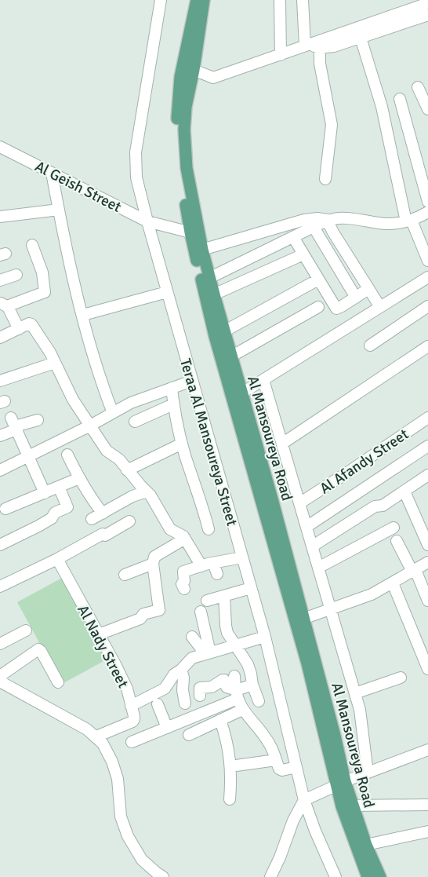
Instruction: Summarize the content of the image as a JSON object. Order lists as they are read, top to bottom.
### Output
{
  "streets": {
    "main road": ["Al Mansoureya Road"],
    "street": [
      "Al Geish Street",
      "Teraa Al Mansoureya Street",
      "Al Afandy Street",
      "Al Nady Street"
    ]
  },
  "crossings": [
    ["Al Geish Street", "Al Mansoureya Road"],
    ["Al Geish Street", "Teraa Al Mansoureya Street"]
  ]
}
